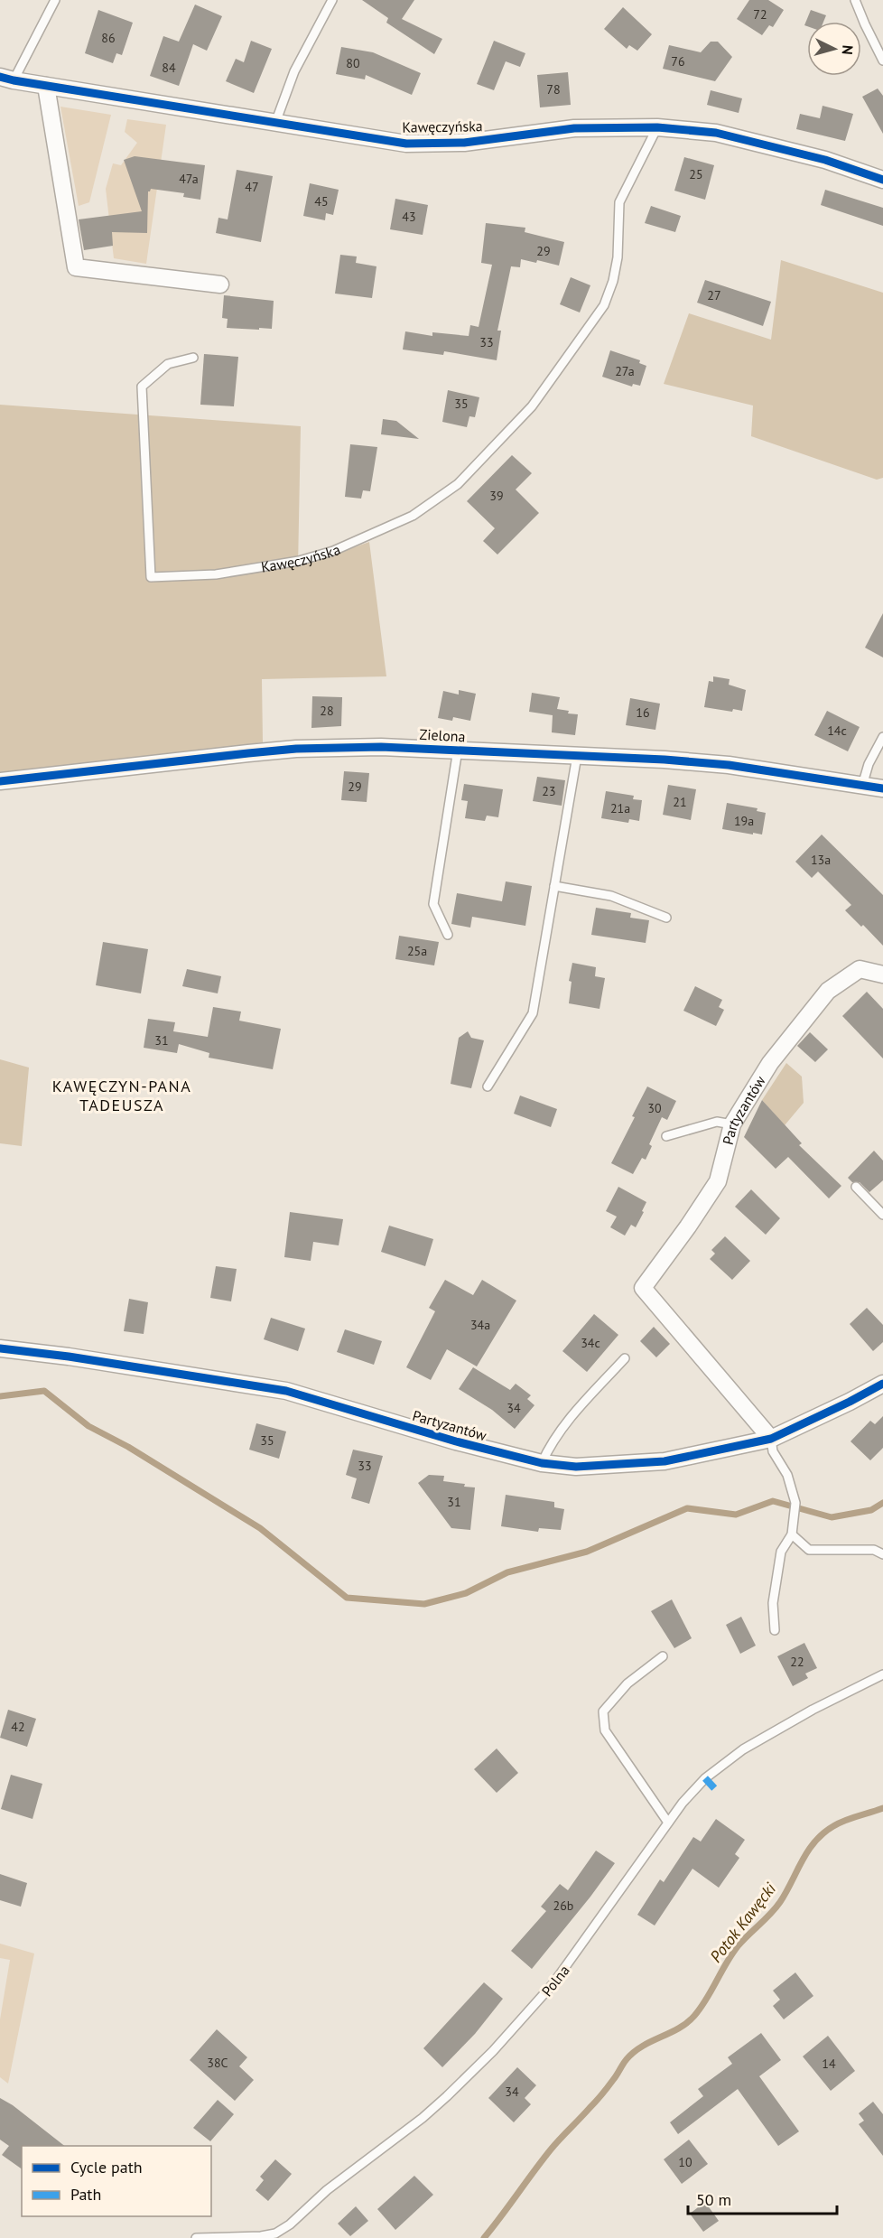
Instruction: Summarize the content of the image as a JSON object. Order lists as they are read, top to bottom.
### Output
{
  "streets": {
    "street": ["Kawęczyńska", "Zielona", "Partyzantów"],
    "lane": ["Polna"]
  },
  "districts": ["KAWĘCZYN-PANA TADEUSZA"],
  "water": ["Potok Kawęcki"],
  "house_numbers": [
    "72",
    "86",
    "76",
    "80",
    "84",
    "78",
    "25",
    "47a",
    "47",
    "45",
    "43",
    "29",
    "27",
    "33",
    "27a",
    "35",
    "39",
    "28",
    "16",
    "14c",
    "29",
    "23",
    "21",
    "21a",
    "19a",
    "13a",
    "25a",
    "31",
    "30",
    "34a",
    "34c",
    "34",
    "35",
    "33",
    "31",
    "22",
    "42",
    "26b",
    "38C",
    "14",
    "34",
    "10"
  ],
  "legend": ["Cycle path", "Path"],
  "scale_bar": "50 m",
  "north": "right"
}
